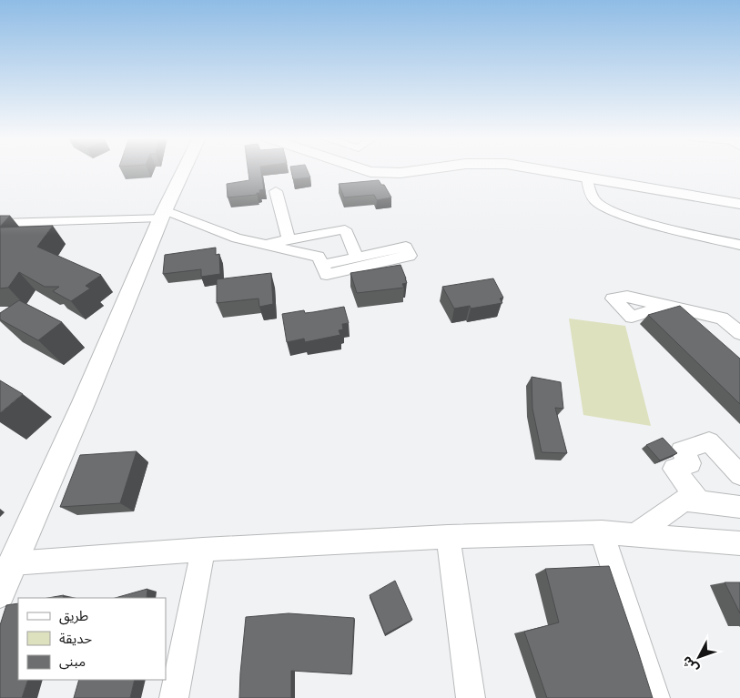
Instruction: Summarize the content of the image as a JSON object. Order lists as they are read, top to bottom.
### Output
{
  "legend": ["طريق", "حديقة", "مبنى"],
  "north": "bottom left"
}
